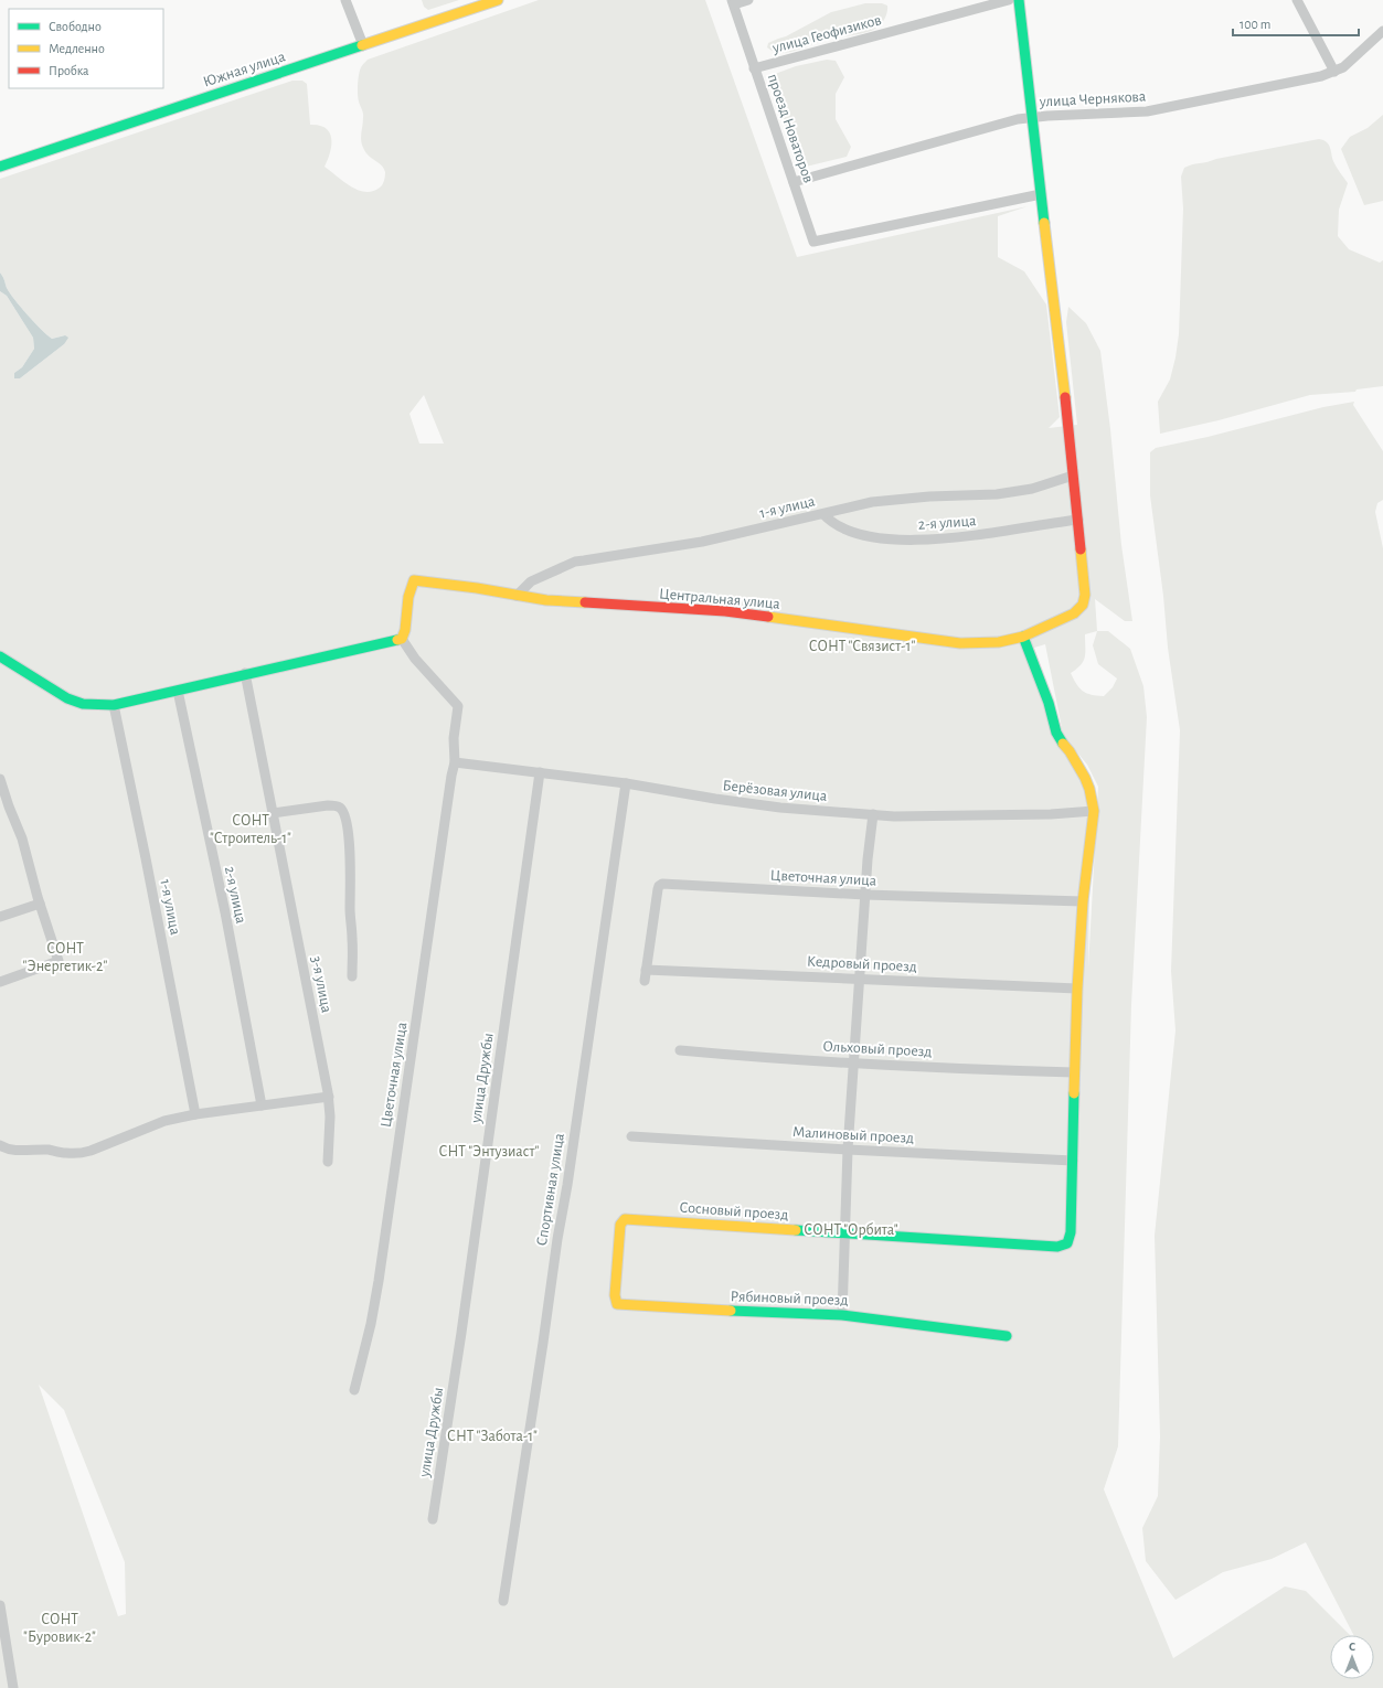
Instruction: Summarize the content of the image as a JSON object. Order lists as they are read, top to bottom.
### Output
{
  "streets": {
    "street": [
      "улица Геофизиков",
      "Южная улица",
      "улица Чернякова",
      "проезд Новаторов",
      "1-я улица",
      "2-я улица",
      "Центральная улица",
      "Берёзовая улица",
      "Цветочная улица",
      "Кедровый проезд",
      "3-я улица",
      "Ольховый проезд",
      "улица Дружбы",
      "Малиновый проезд",
      "Спортивная улица",
      "Сосновый проезд",
      "Рябиновый проезд"
    ]
  },
  "crossings": [
    ["улица Геофизиков", "проезд Новаторов"],
    ["улица Чернякова", "проезд Новаторов"],
    ["улица Чернякова", "Центральная улица"],
    ["проезд Новаторов", "Центральная улица"],
    ["1-я улица", "2-я улица"],
    ["1-я улица", "Центральная улица"],
    ["2-я улица", "Центральная улица"],
    ["Центральная улица", "Цветочная улица"],
    ["Берёзовая улица", "Цветочная улица"],
    ["Берёзовая улица", "улица Дружбы"],
    ["Берёзовая улица", "Спортивная улица"],
    ["Цветочная улица", "Кедровый проезд"],
    ["Малиновый проезд", "Сосновый проезд"],
    ["Сосновый проезд", "Рябиновый проезд"]
  ],
  "parks": [
    "СОНТ \"Связист-1\"",
    "СОНТ \"Строитель-1\"",
    "СОНТ \"Энергетик-2\"",
    "СНТ \"Энтузиаст\"",
    "СОНТ \"Орбита\"",
    "СНТ \"Забота-1\"",
    "СОНТ \"Буровик-2\""
  ],
  "legend": ["Свободно", "Медленно", "Пробка"],
  "scale_bar": "100 m",
  "north": "top"
}
